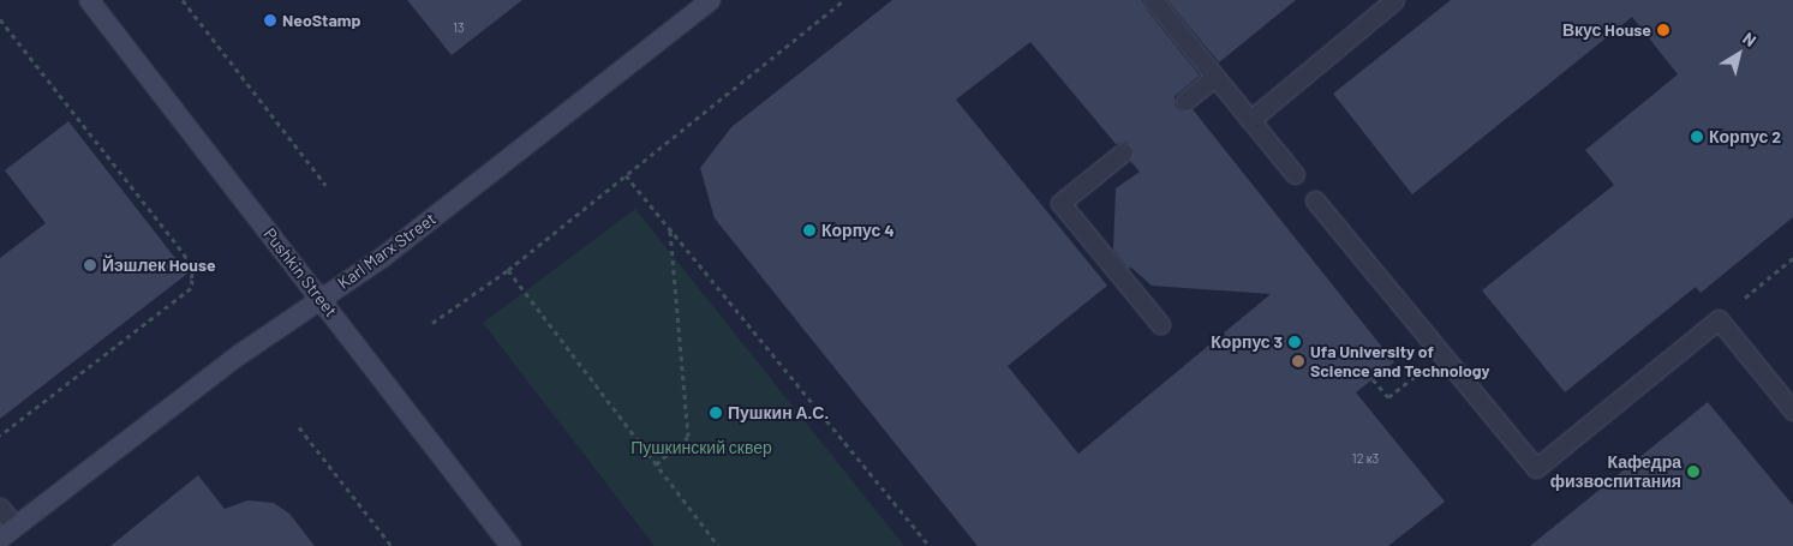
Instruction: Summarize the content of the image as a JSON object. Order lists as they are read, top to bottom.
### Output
{
  "streets": {
    "main road": ["Karl Marx Street", "Pushkin Street"]
  },
  "crossings": [
    ["Karl Marx Street", "Pushkin Street"]
  ],
  "parks": ["Пушкинский сквер"],
  "places": [
    "NeoStamp",
    "Вкус House",
    "Корпус 2",
    "Корпус 4",
    "Йэшлек House",
    "Корпус 3",
    "Ufa University of Science and Technology",
    "Пушкин А.С.",
    "Кафедра физвоспитания"
  ],
  "house_numbers": ["13", "12 к3"],
  "north": "top right"
}
